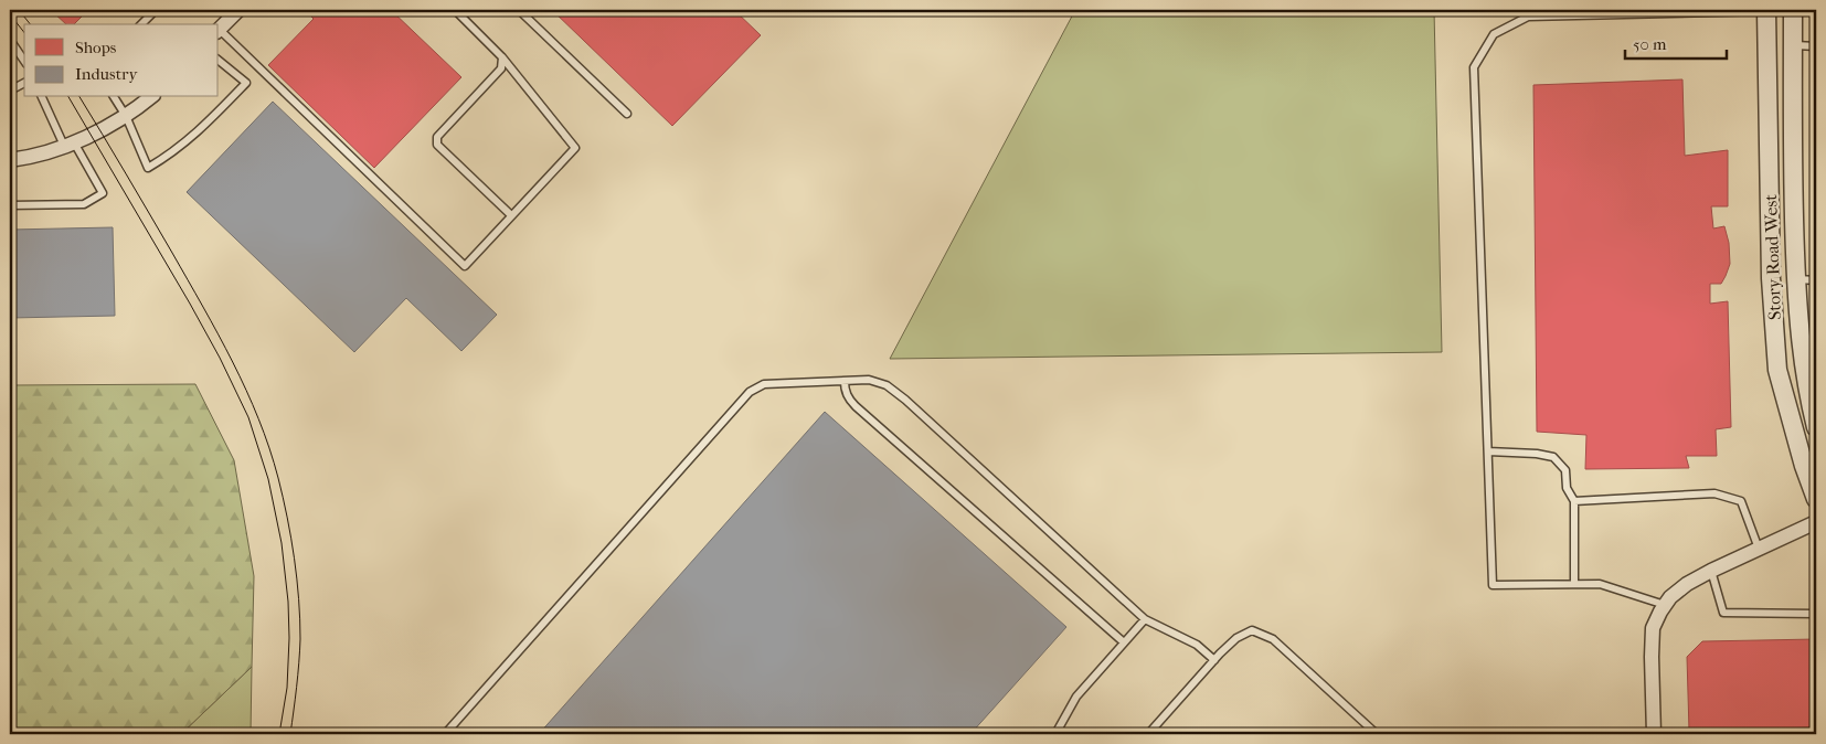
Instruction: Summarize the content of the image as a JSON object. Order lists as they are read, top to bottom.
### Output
{
  "streets": {
    "street": ["Story Road West"]
  },
  "legend": ["Shops", "Industry"],
  "scale_bar": "50 m"
}
